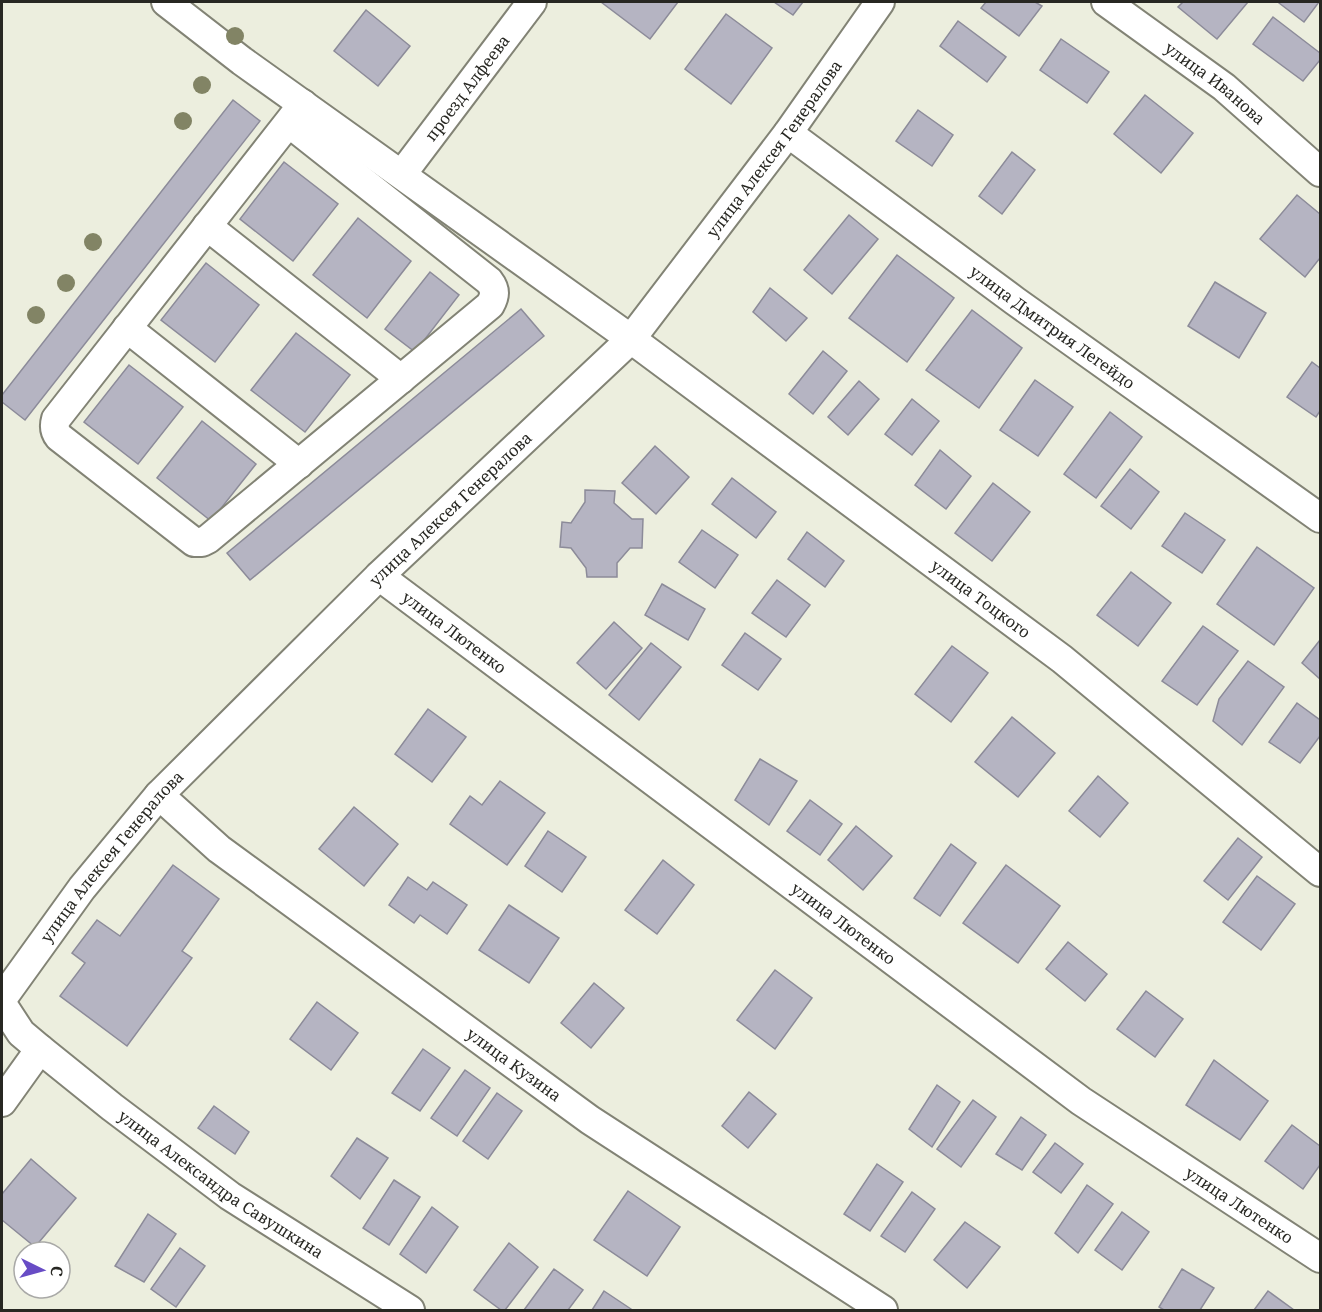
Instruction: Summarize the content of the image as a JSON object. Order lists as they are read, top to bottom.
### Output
{
  "streets": {
    "street": [
      "улица Иванова",
      "проезд Алфеева",
      "улица Алексея Генералова",
      "улица Дмитрия Легейдо",
      "улица Тоцкого",
      "улица Лютенко",
      "улица Кузина",
      "улица Александра Савушкина"
    ]
  },
  "crossings": [
    ["проезд Алфеева", "улица Тоцкого"],
    ["улица Алексея Генералова", "улица Дмитрия Легейдо"],
    ["улица Алексея Генералова", "улица Тоцкого"],
    ["улица Алексея Генералова", "улица Лютенко"],
    ["улица Алексея Генералова", "улица Кузина"],
    ["улица Алексея Генералова", "улица Александра Савушкина"]
  ],
  "north": "right"
}
